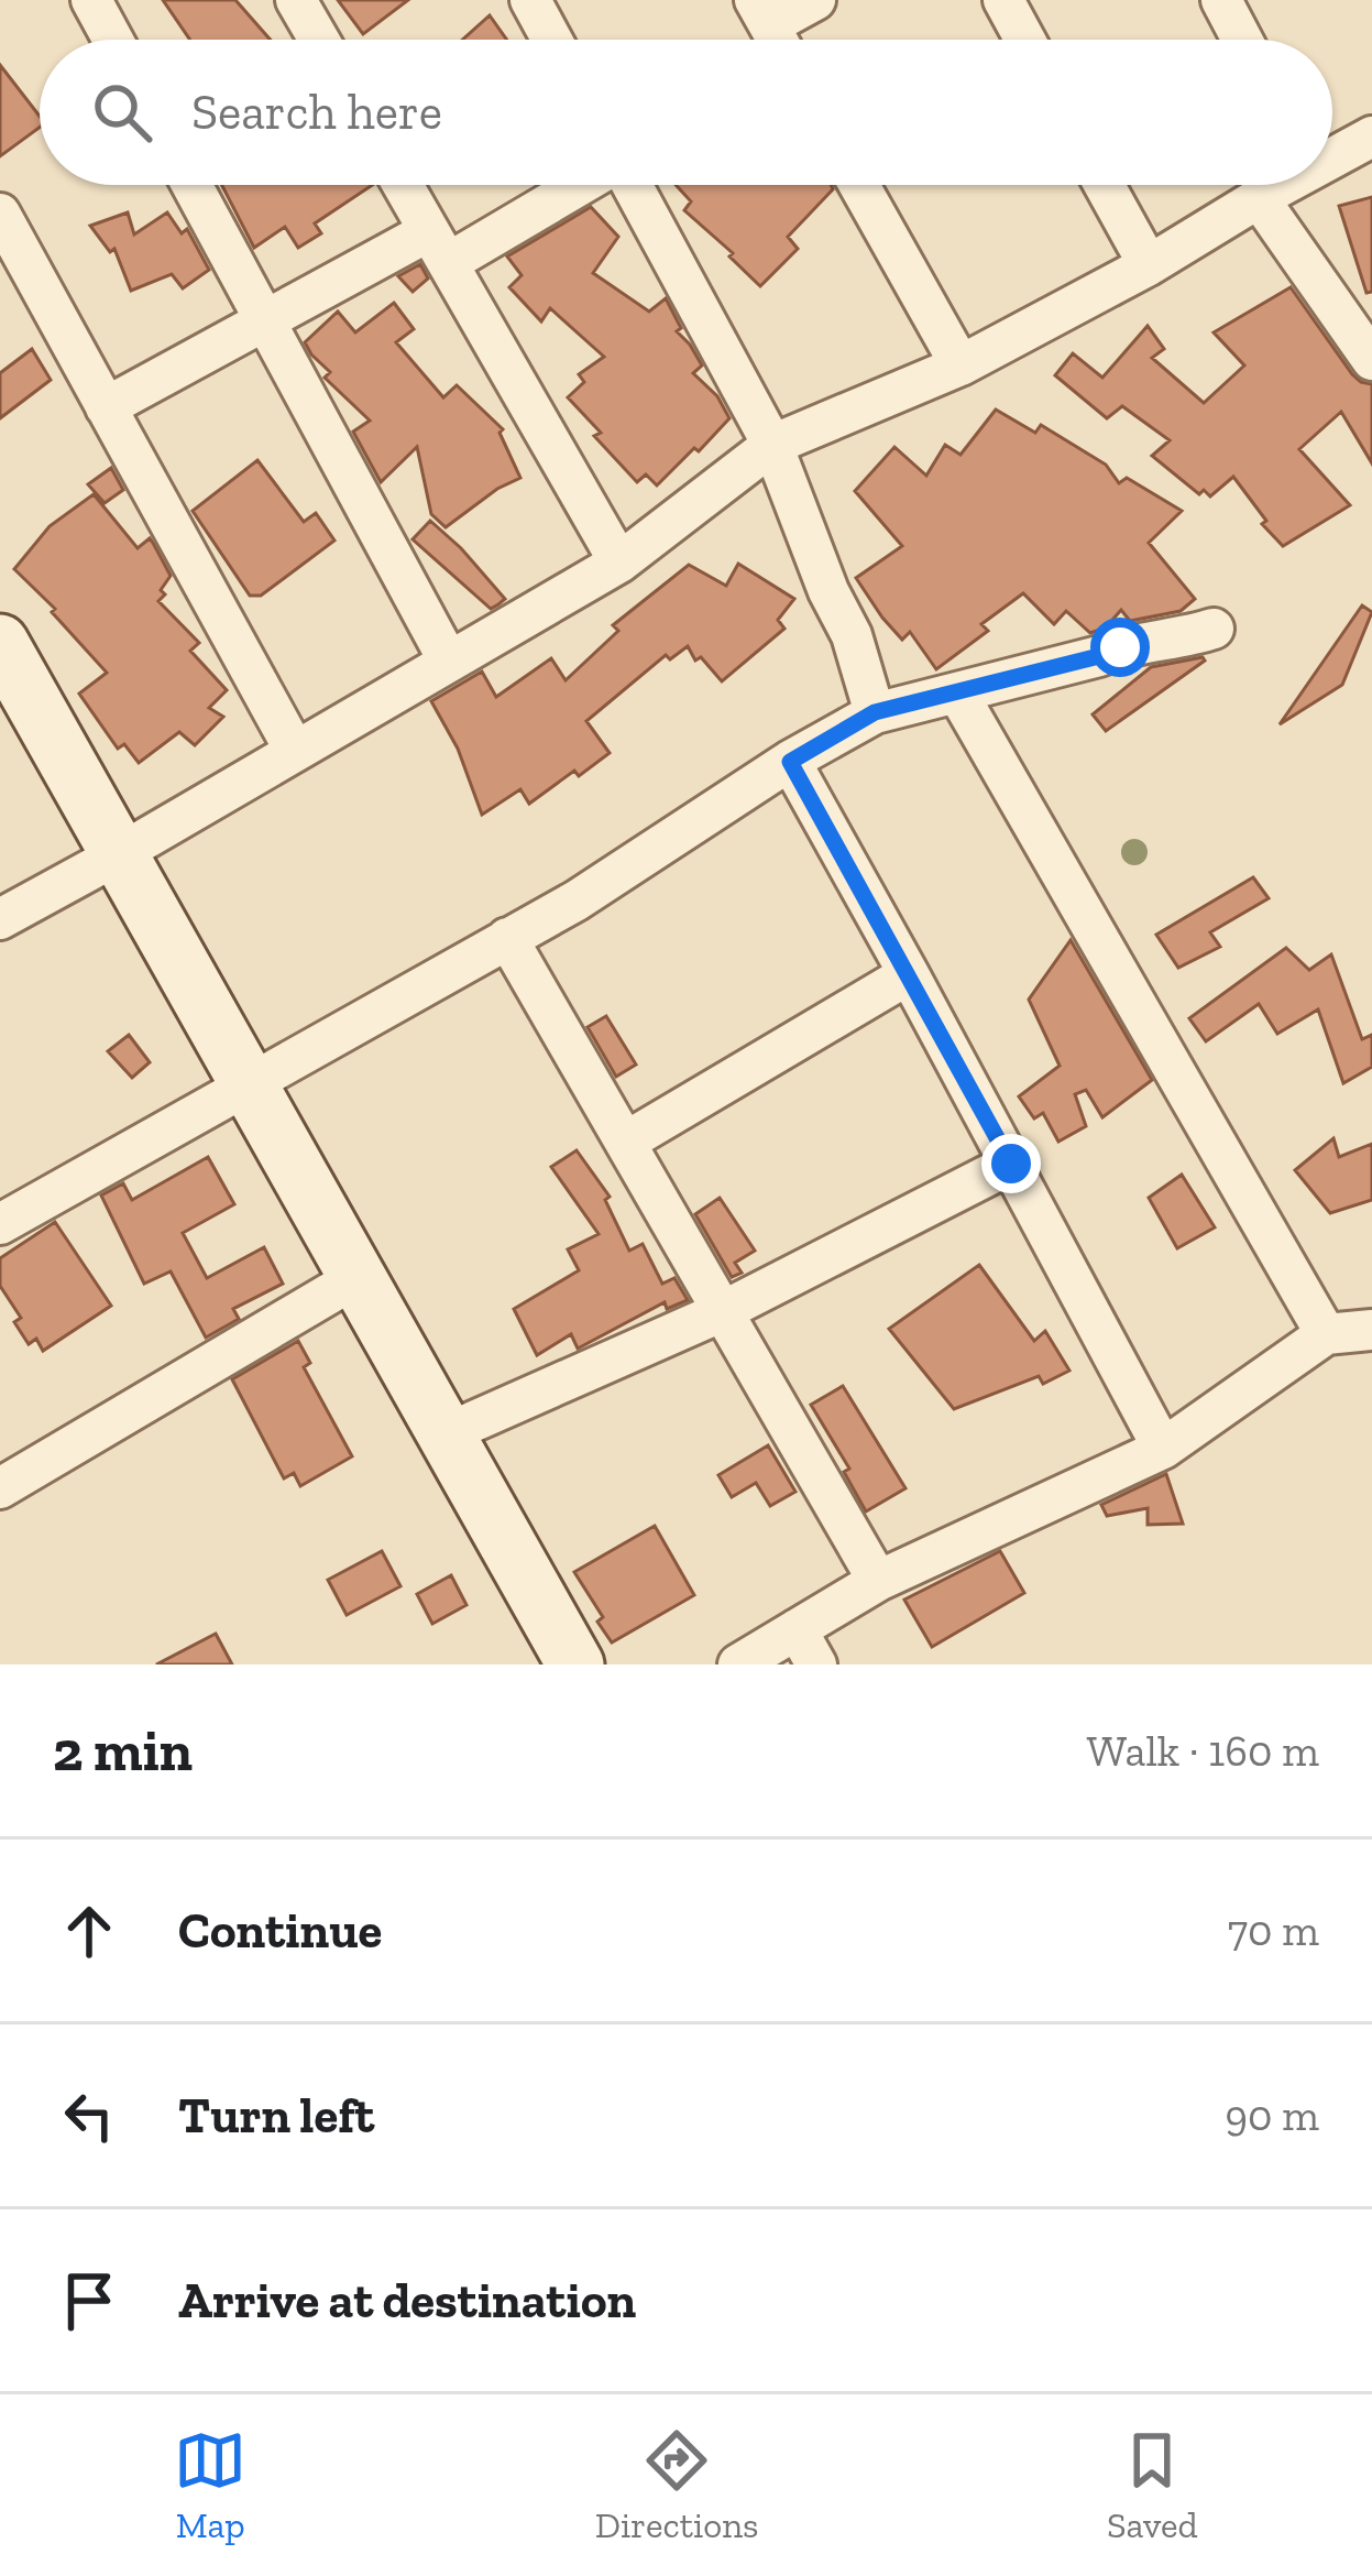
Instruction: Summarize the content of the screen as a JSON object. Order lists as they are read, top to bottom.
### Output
{
  "page": {
    "search": "Search here",
    "heading": ["2 min", "Walk · 160 m"],
    "list": [
      ["Continue", "70 m"],
      ["Turn left", "90 m"],
      "Arrive at destination"
    ],
    "nav": ["Map", "Directions", "Saved"]
  }
}
